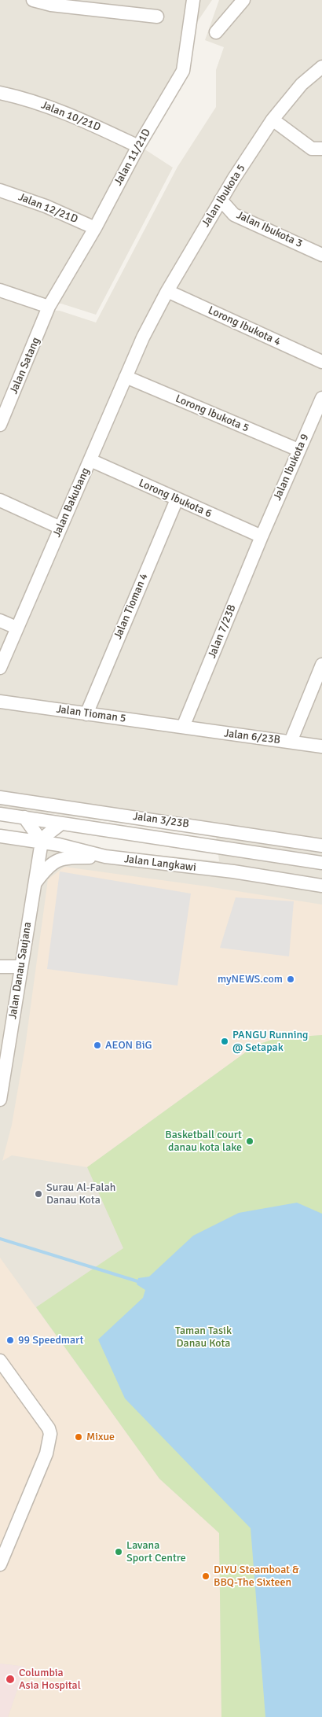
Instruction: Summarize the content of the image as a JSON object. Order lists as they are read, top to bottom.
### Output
{
  "streets": {
    "street": [
      "Jalan 10/21D",
      "Jalan 11/21D",
      "Jalan Ibukota 5",
      "Jalan 12/21D",
      "Jalan Ibukota 3",
      "Lorong Ibukota 4",
      "Jalan Satang",
      "Lorong Ibukota 5",
      "Jalan Ibukota 9",
      "Lorong Ibukota 6",
      "Jalan Bakubang",
      "Jalan Tioman 4",
      "Jalan 7/23B",
      "Jalan Tioman 5",
      "Jalan 6/23B",
      "Jalan 3/23B",
      "Jalan Langkawi",
      "Jalan Danau Saujana"
    ]
  },
  "crossings": [
    ["Jalan 10/21D", "Jalan 11/21D"],
    ["Jalan 11/21D", "Jalan 12/21D"],
    ["Jalan 11/21D", "Jalan Satang"],
    ["Jalan Ibukota 5", "Jalan Ibukota 3"],
    ["Jalan Ibukota 5", "Lorong Ibukota 4"],
    ["Jalan Ibukota 5", "Jalan Bakubang"],
    ["Lorong Ibukota 5", "Jalan Ibukota 9"],
    ["Lorong Ibukota 5", "Jalan Bakubang"],
    ["Jalan Ibukota 9", "Lorong Ibukota 6"],
    ["Jalan Ibukota 9", "Jalan 7/23B"],
    ["Lorong Ibukota 6", "Jalan Bakubang"],
    ["Lorong Ibukota 6", "Jalan Tioman 4"],
    ["Lorong Ibukota 6", "Jalan 7/23B"],
    ["Jalan Tioman 4", "Jalan Tioman 5"],
    ["Jalan 7/23B", "Jalan Tioman 5"],
    ["Jalan 7/23B", "Jalan 6/23B"],
    ["Jalan Tioman 5", "Jalan 6/23B"],
    ["Jalan Langkawi", "Jalan Danau Saujana"]
  ],
  "parks": ["Taman Tasik Danau Kota"],
  "places": [
    "myNEWS.com",
    "PANGU Running @ Setapak",
    "AEON BiG",
    "Basketball court danau kota lake",
    "Surau Al-Falah Danau Kota",
    "99 Speedmart",
    "Mixue",
    "Lavana Sport Centre",
    "DIYU Steamboat & BBQ-The Sixteen",
    "Columbia Asia Hospital"
  ]
}
